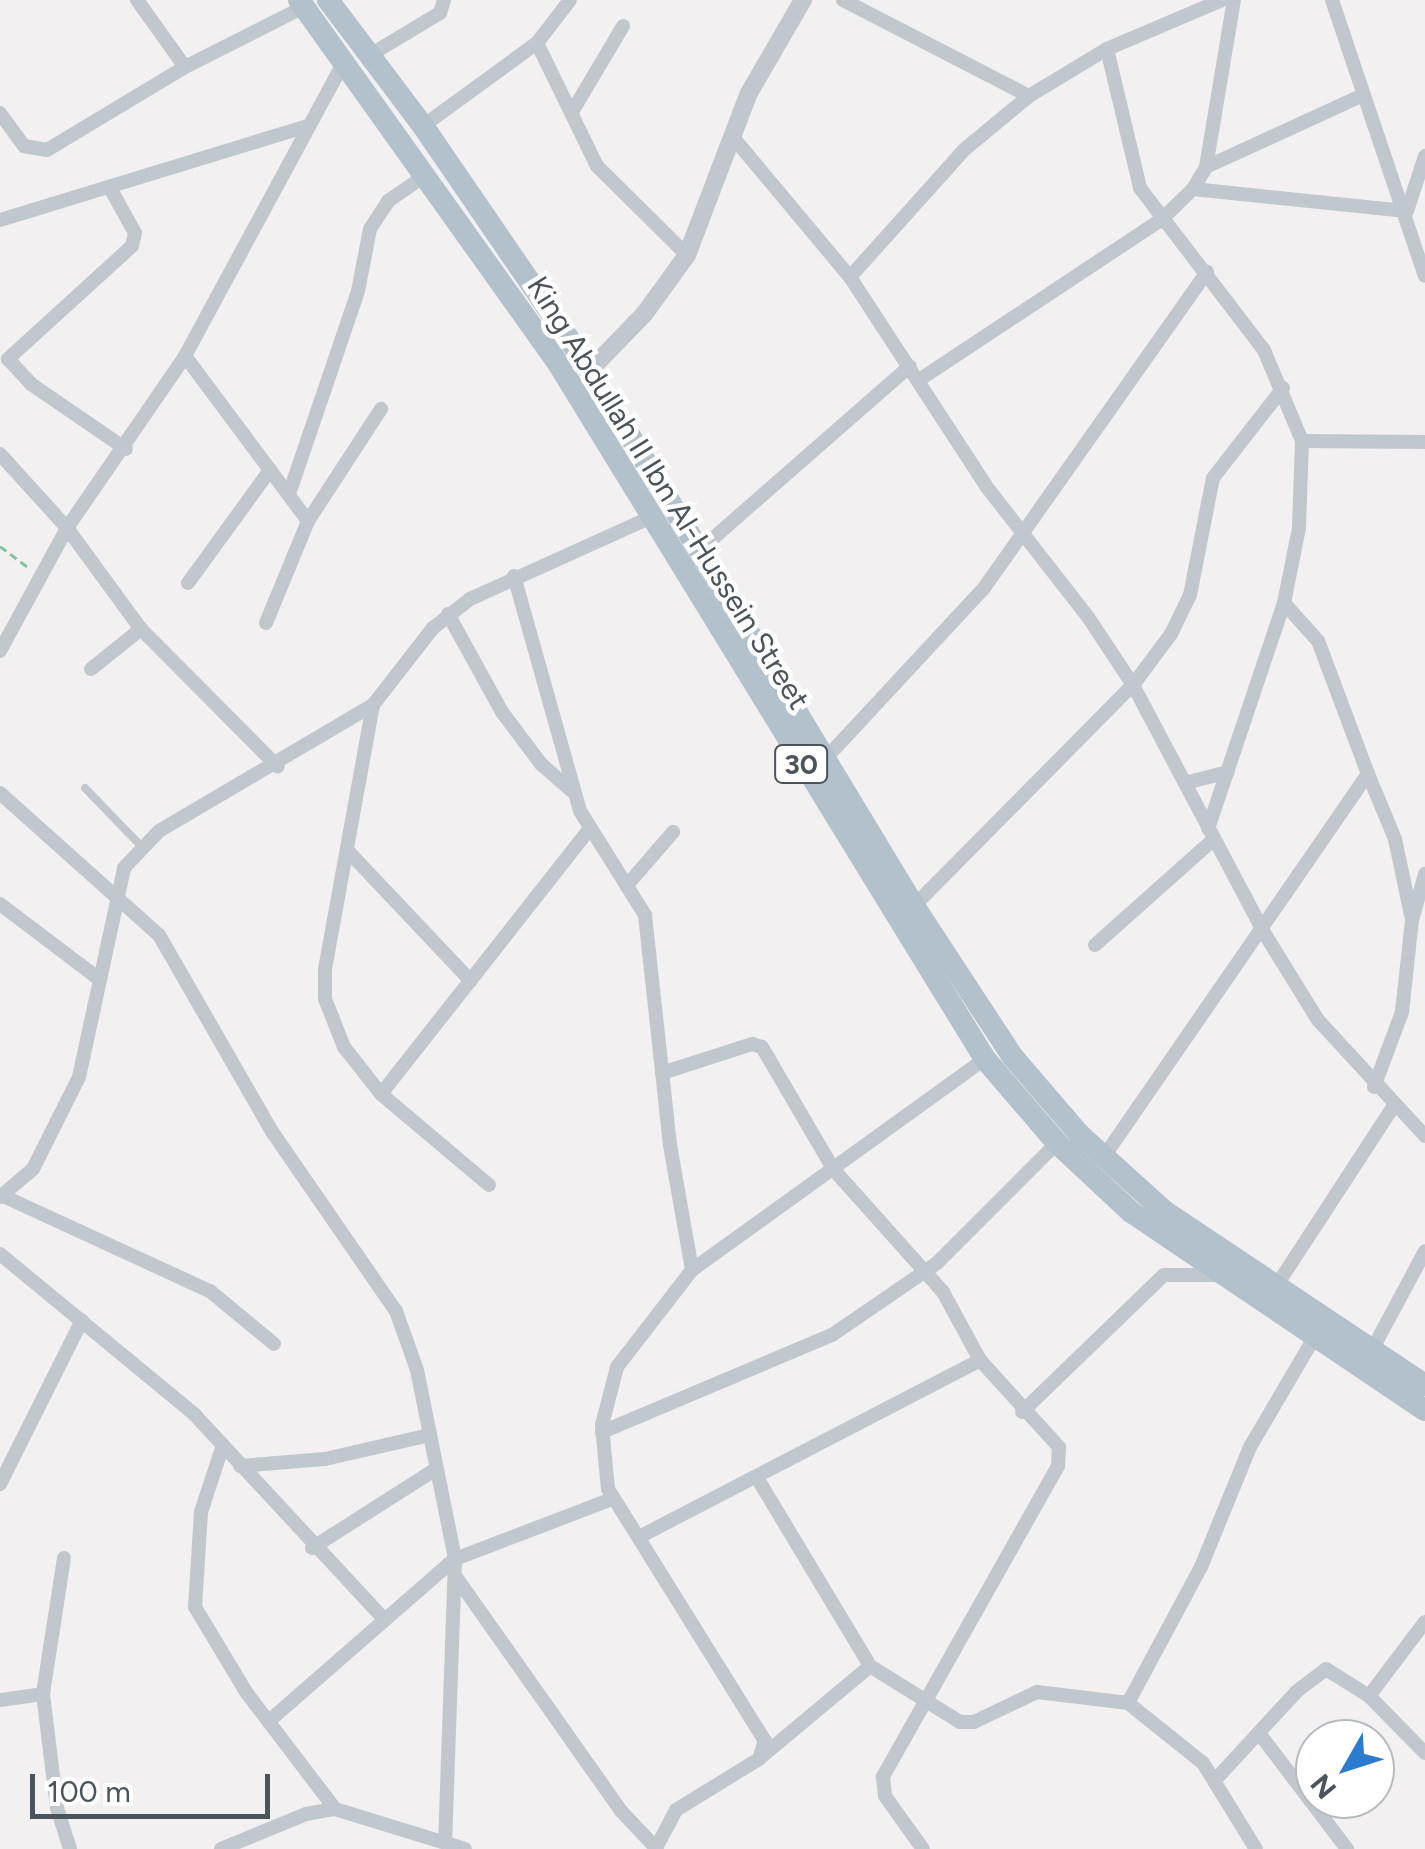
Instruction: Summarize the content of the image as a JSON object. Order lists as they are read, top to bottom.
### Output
{
  "streets": {
    "main road": ["King Abdullah II Ibn Al-Hussein Street", "30"]
  },
  "scale_bar": "100 m",
  "north": "bottom left"
}
